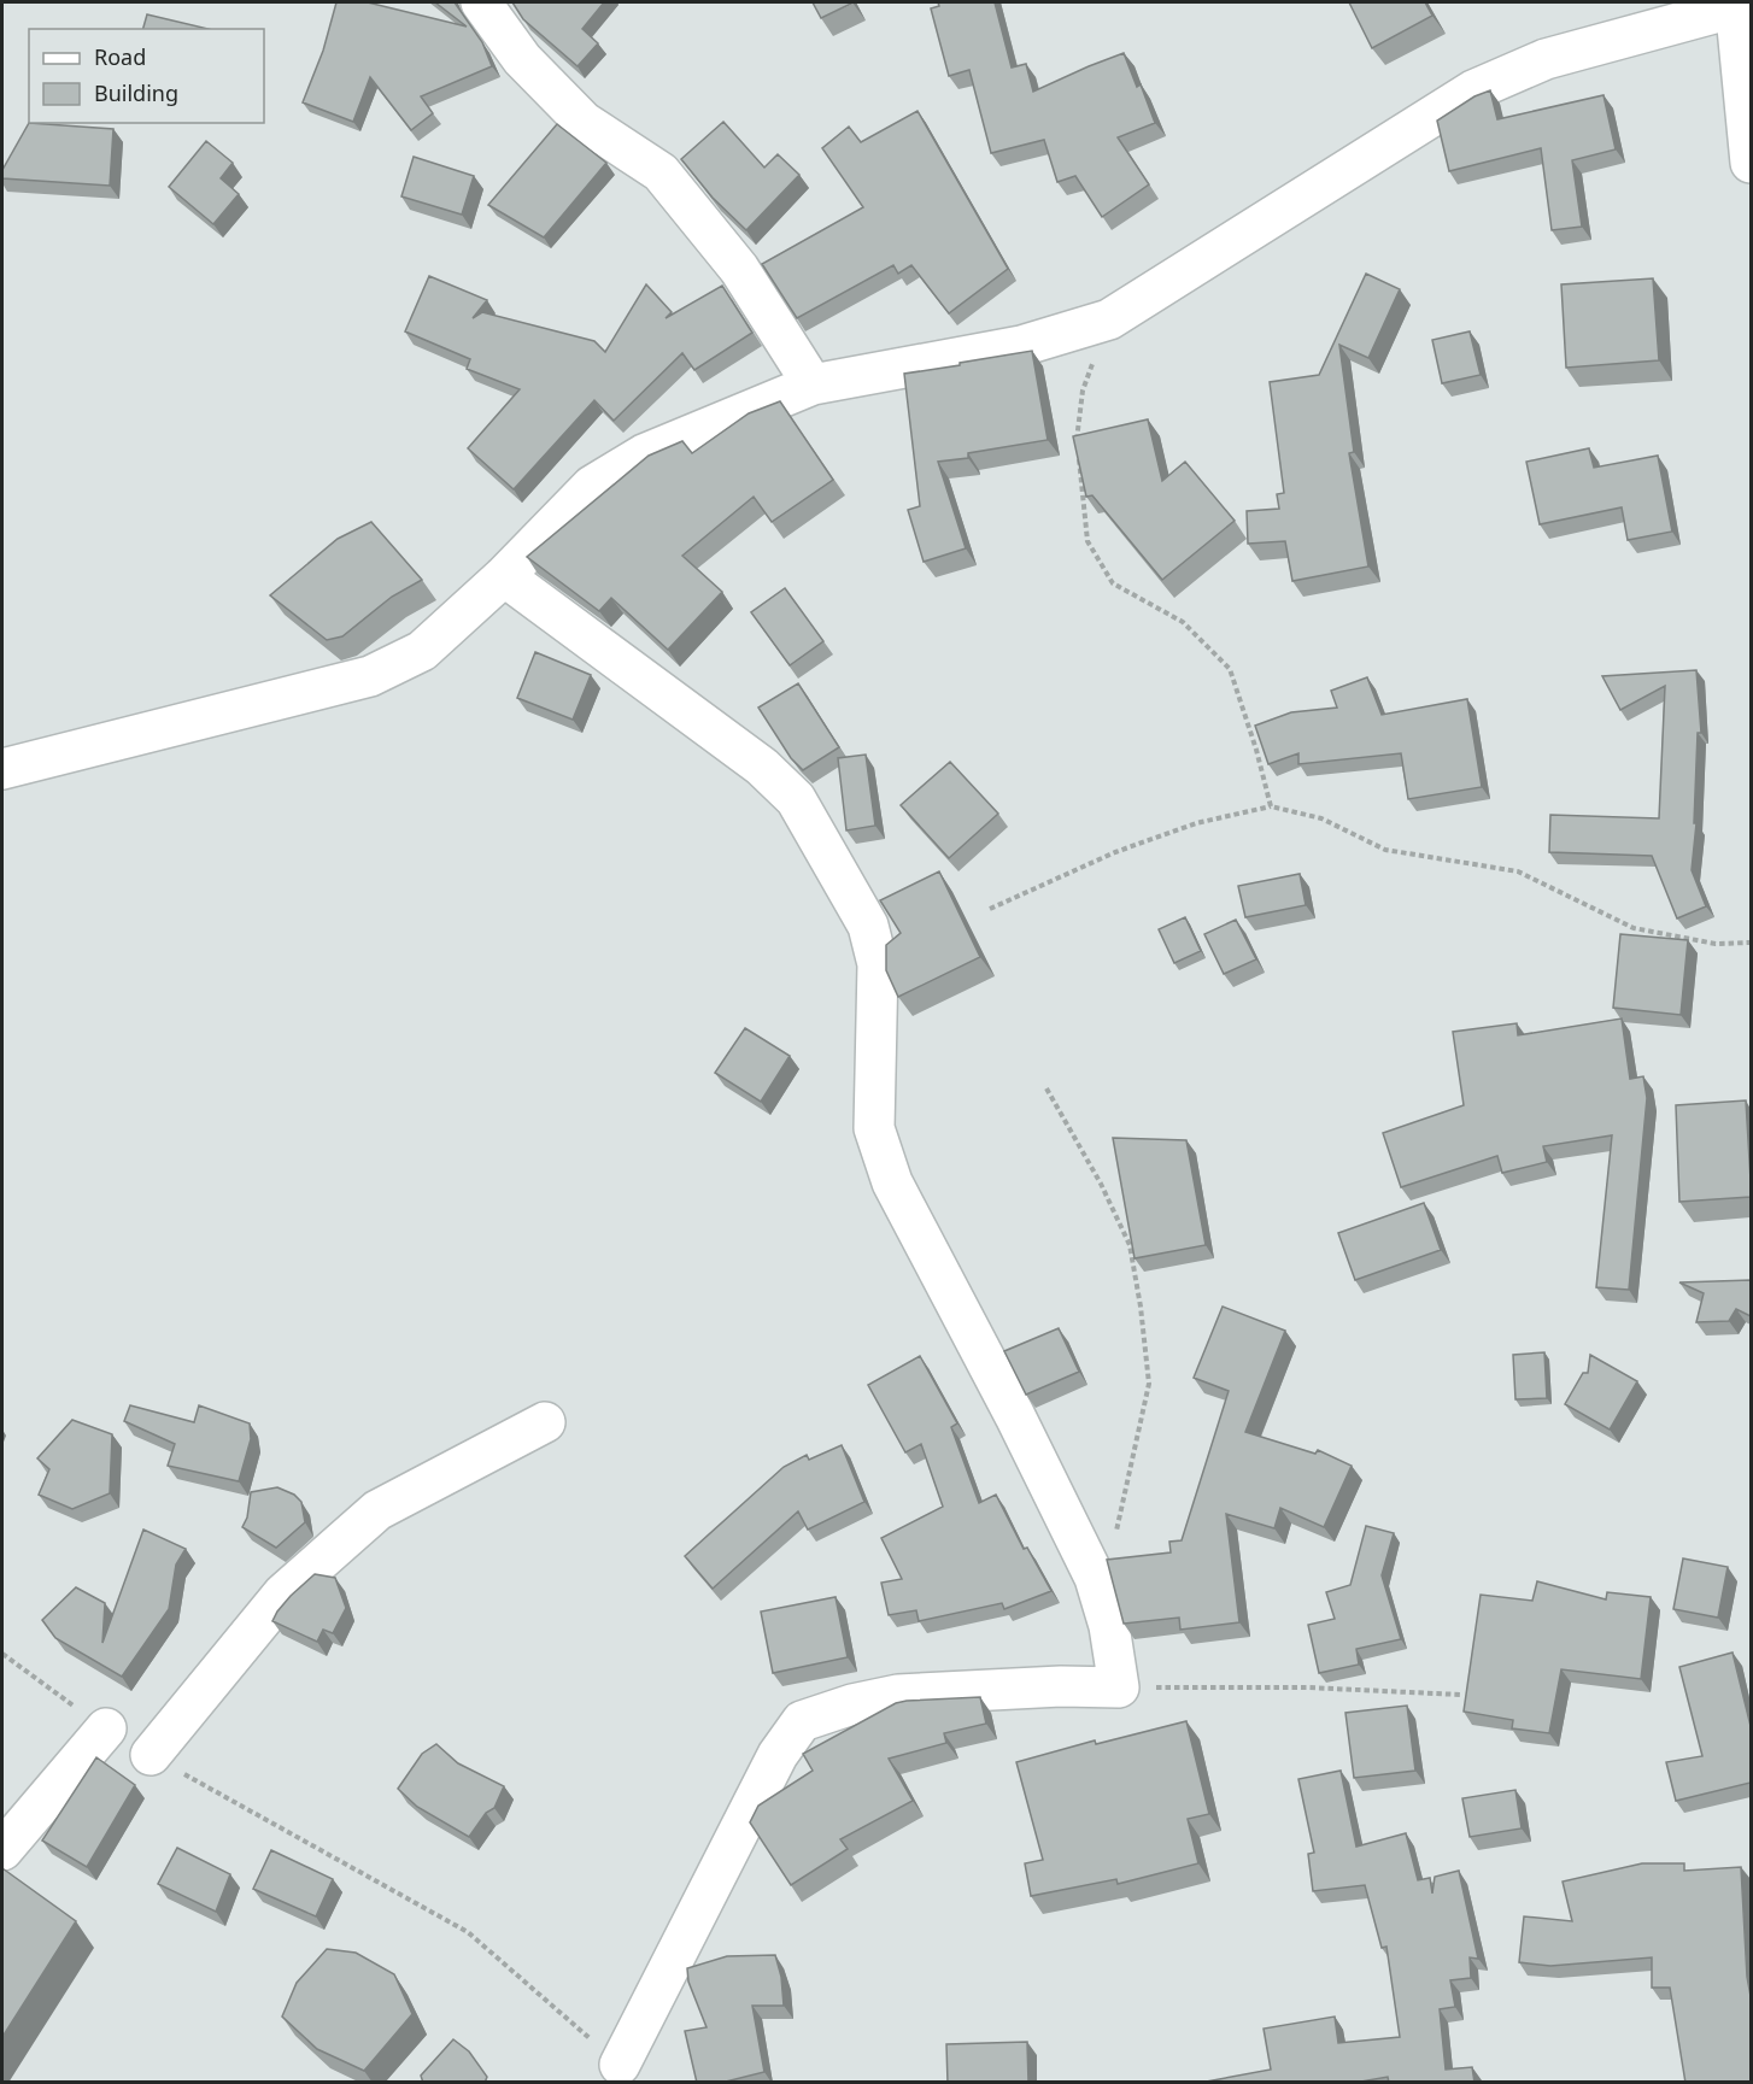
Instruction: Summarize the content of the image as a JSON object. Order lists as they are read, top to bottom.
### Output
{
  "legend": ["Road", "Building"]
}
